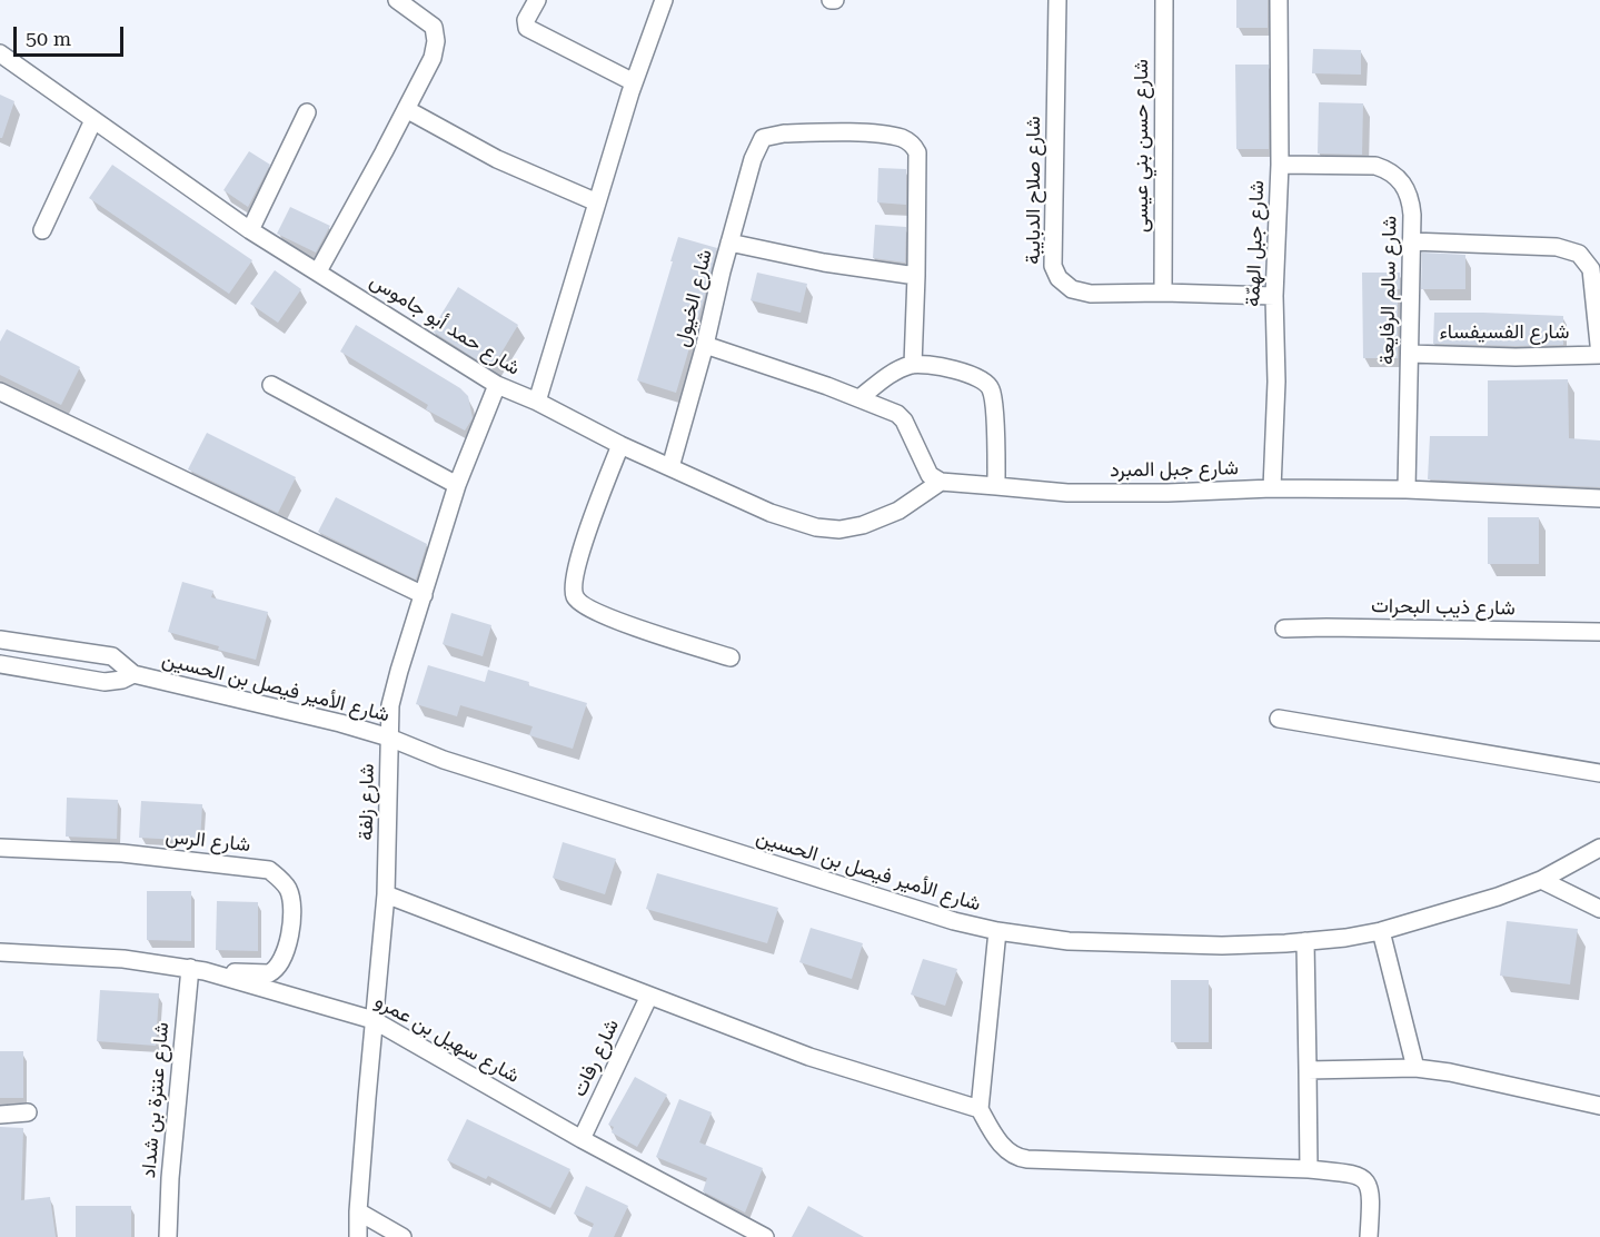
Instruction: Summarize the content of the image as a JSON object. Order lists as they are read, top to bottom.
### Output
{
  "streets": {
    "street": [
      "شارع حسن بني عيسى",
      "شارع صلاح الدبايبة",
      "شارع جبل الهمّة",
      "شارع سالم الرفايعة",
      "شارع الخيول",
      "شارع حمد أبو جاموس",
      "شارع الفسيفساء",
      "شارع جبل المبرد",
      "شارع ذيب البحرات",
      "شارع الأمير فيصل بن الحسين",
      "شارع زلفة",
      "شارع الرس",
      "شارع سهيل بن عمرو",
      "شارع رفات",
      "شارع عنترة بن شداد"
    ]
  },
  "crossings": [
    ["شارع حسن بني عيسى", "شارع صلاح الدبايبة"],
    ["شارع صلاح الدبايبة", "شارع جبل الهمّة"],
    ["شارع جبل الهمّة", "شارع سالم الرفايعة"],
    ["شارع جبل الهمّة", "شارع جبل المبرد"],
    ["شارع سالم الرفايعة", "شارع الفسيفساء"],
    ["شارع سالم الرفايعة", "شارع جبل المبرد"],
    ["شارع الخيول", "شارع حمد أبو جاموس"],
    ["شارع حمد أبو جاموس", "شارع جبل المبرد"],
    ["شارع حمد أبو جاموس", "شارع زلفة"],
    ["شارع الأمير فيصل بن الحسين", "شارع زلفة"],
    ["شارع زلفة", "شارع سهيل بن عمرو"],
    ["شارع الرس", "شارع سهيل بن عمرو"],
    ["شارع الرس", "شارع عنترة بن شداد"],
    ["شارع سهيل بن عمرو", "شارع رفات"],
    ["شارع سهيل بن عمرو", "شارع عنترة بن شداد"]
  ],
  "scale_bar": "50 m"
}
